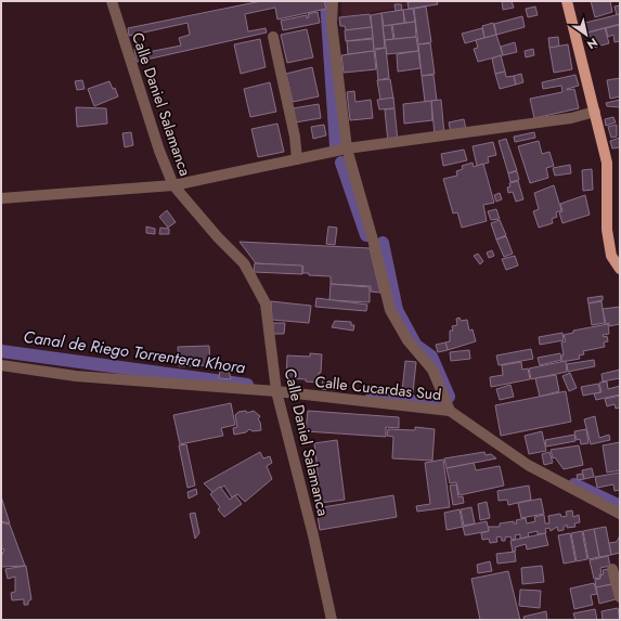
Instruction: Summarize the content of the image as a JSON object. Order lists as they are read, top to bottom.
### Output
{
  "streets": {
    "street": ["Calle Daniel Salamanca", "Calle Cucardas Sud"]
  },
  "crossings": [
    ["Calle Daniel Salamanca", "Calle Cucardas Sud"]
  ],
  "water": ["Canal de Riego Torrentera Khora"],
  "north": "bottom right"
}
